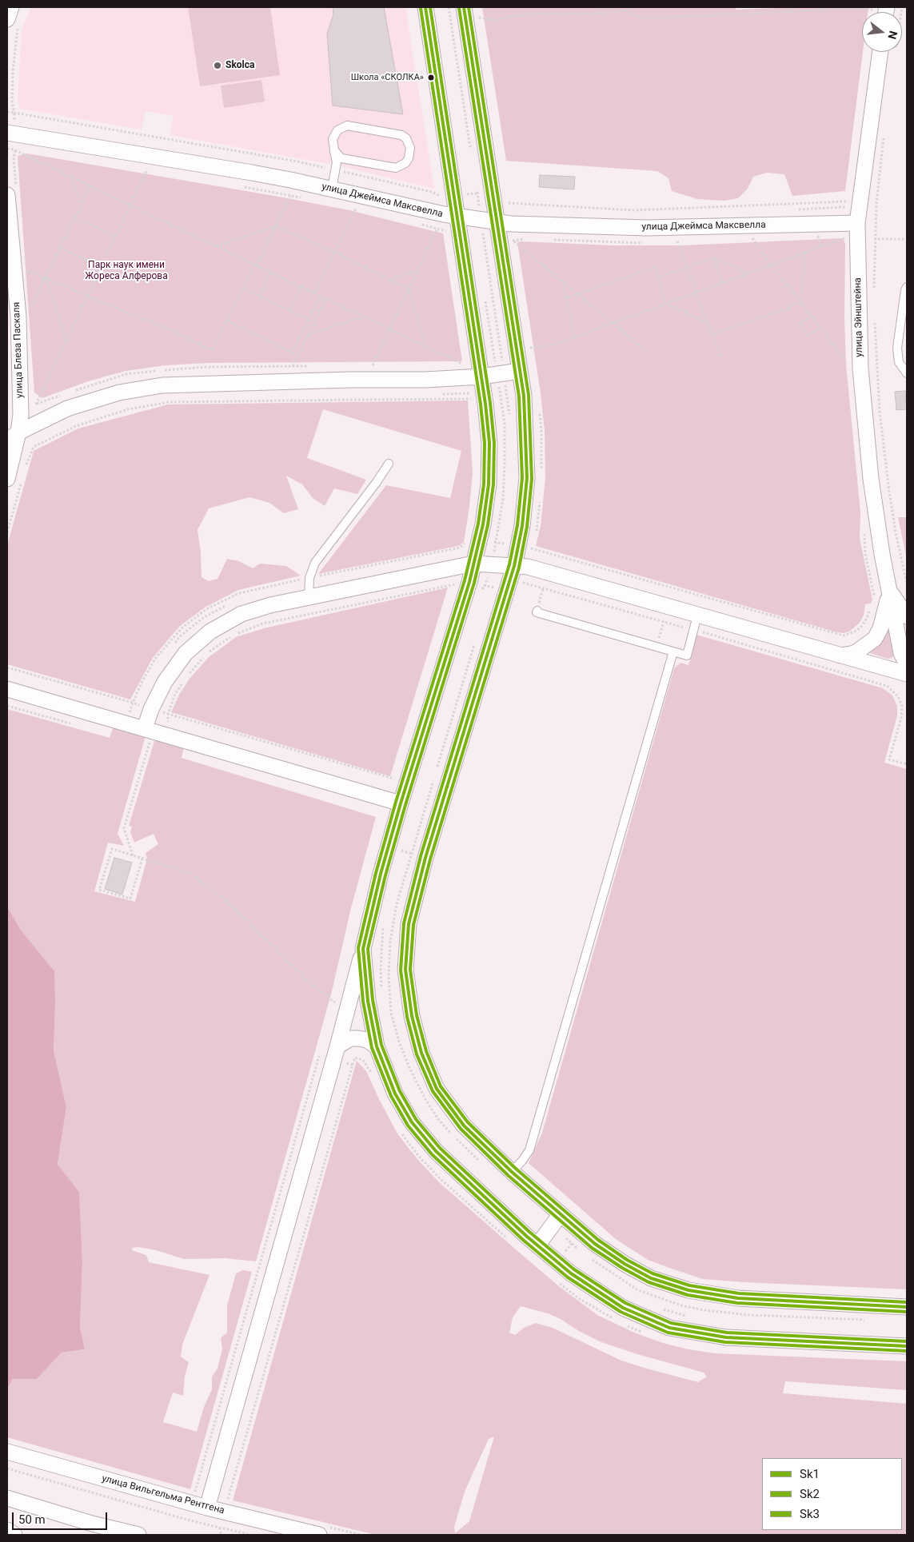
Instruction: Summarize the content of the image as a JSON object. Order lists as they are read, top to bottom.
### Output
{
  "streets": {
    "street": [
      "улица Джеймса Максвелла",
      "улица Эйнштейна",
      "улица Блеза Паскаля",
      "улица Вильгельма Рентгена"
    ]
  },
  "crossings": [
    ["улица Джеймса Максвелла", "улица Эйнштейна"]
  ],
  "parks": ["Парк наук имени Жореса Алферова"],
  "places": ["Skolca", "Школа «СКОЛКА»"],
  "lines": ["transit line Sk1", "transit line Sk3", "transit line Sk2"],
  "legend": ["Sk1", "Sk2", "Sk3"],
  "scale_bar": "50 m",
  "north": "right"
}
